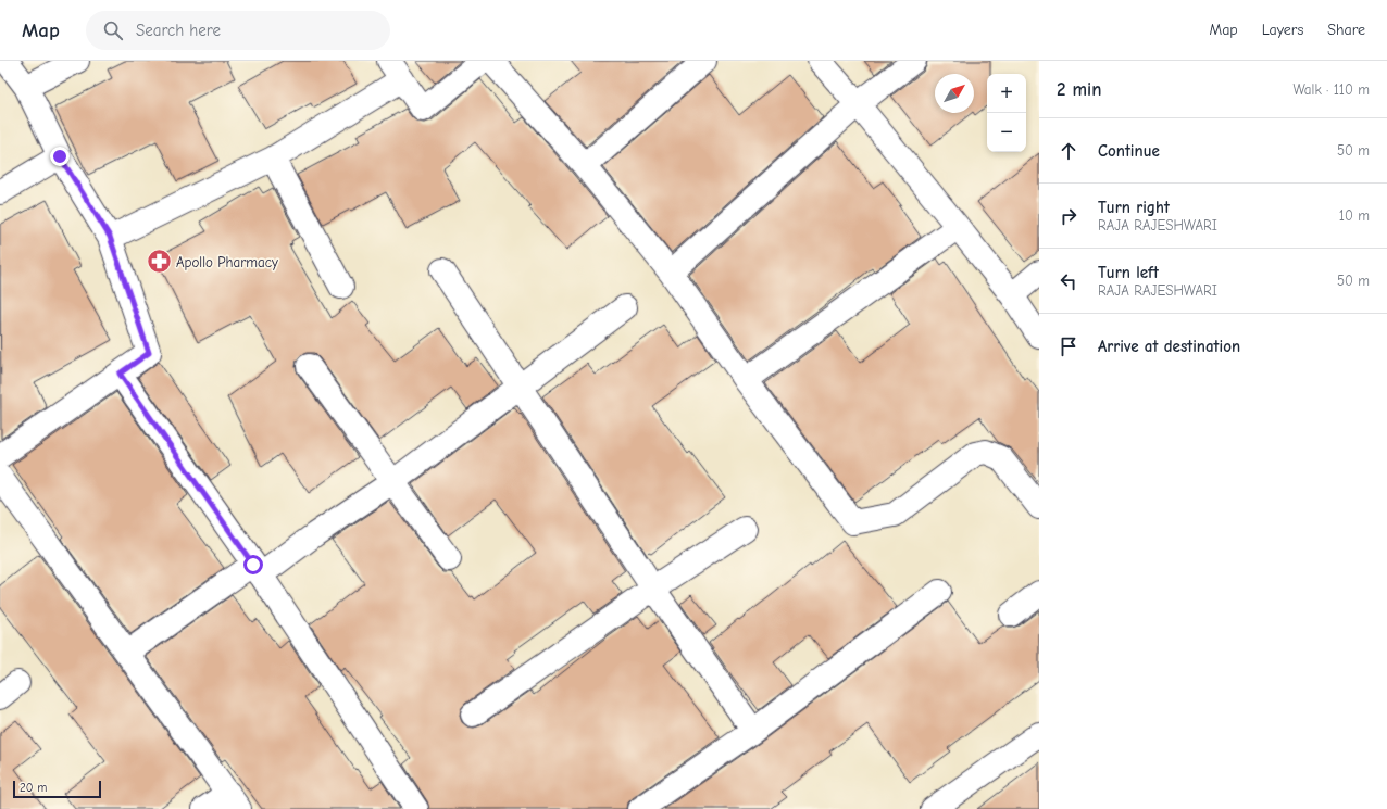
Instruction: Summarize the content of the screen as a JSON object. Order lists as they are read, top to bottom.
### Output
{
  "places": {
    "pharmacy": ["Apollo Pharmacy"]
  },
  "scale_bar": "20 m",
  "north": "top right",
  "page": {
    "header": "Map",
    "search": "Search here",
    "nav": ["Map", "Layers", "Share"],
    "heading": ["2 min", "Walk · 110 m"],
    "map_buttons": ["+", "−"],
    "list": [
      ["Continue", "50 m"],
      ["Turn right", "RAJA RAJESHWARI", "10 m"],
      ["Turn left", "RAJA RAJESHWARI", "50 m"],
      "Arrive at destination"
    ],
    "scale": "20 m"
  }
}
